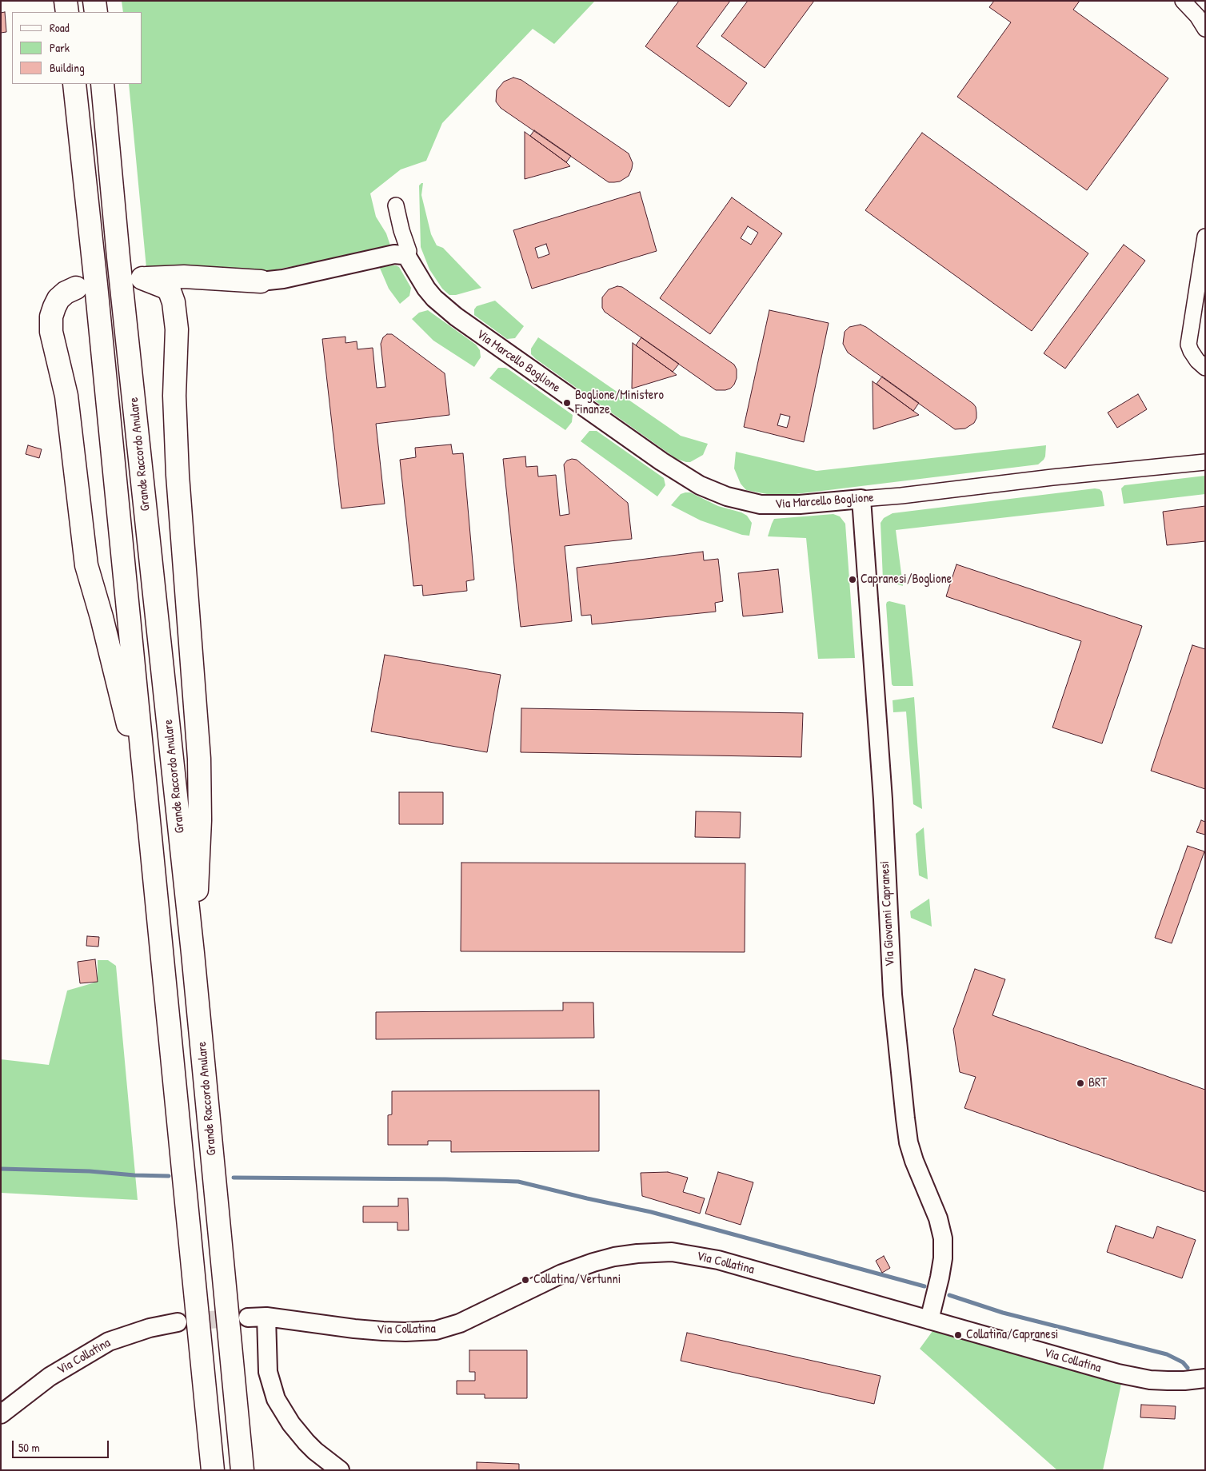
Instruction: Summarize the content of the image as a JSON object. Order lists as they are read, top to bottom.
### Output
{
  "streets": {
    "highway": ["Grande Raccordo Anulare"],
    "street": ["Via Marcello Boglione", "Via Giovanni Capranesi", "Via Collatina"]
  },
  "crossings": [
    ["Via Marcello Boglione", "Via Giovanni Capranesi"],
    ["Via Giovanni Capranesi", "Via Collatina"]
  ],
  "places": [
    "Boglione/Ministero Finanze",
    "Capranesi/Boglione",
    "BRT",
    "Collatina/Vertunni",
    "Collatina/Capranesi"
  ],
  "legend": ["Road", "Park", "Building"],
  "scale_bar": "50 m"
}
